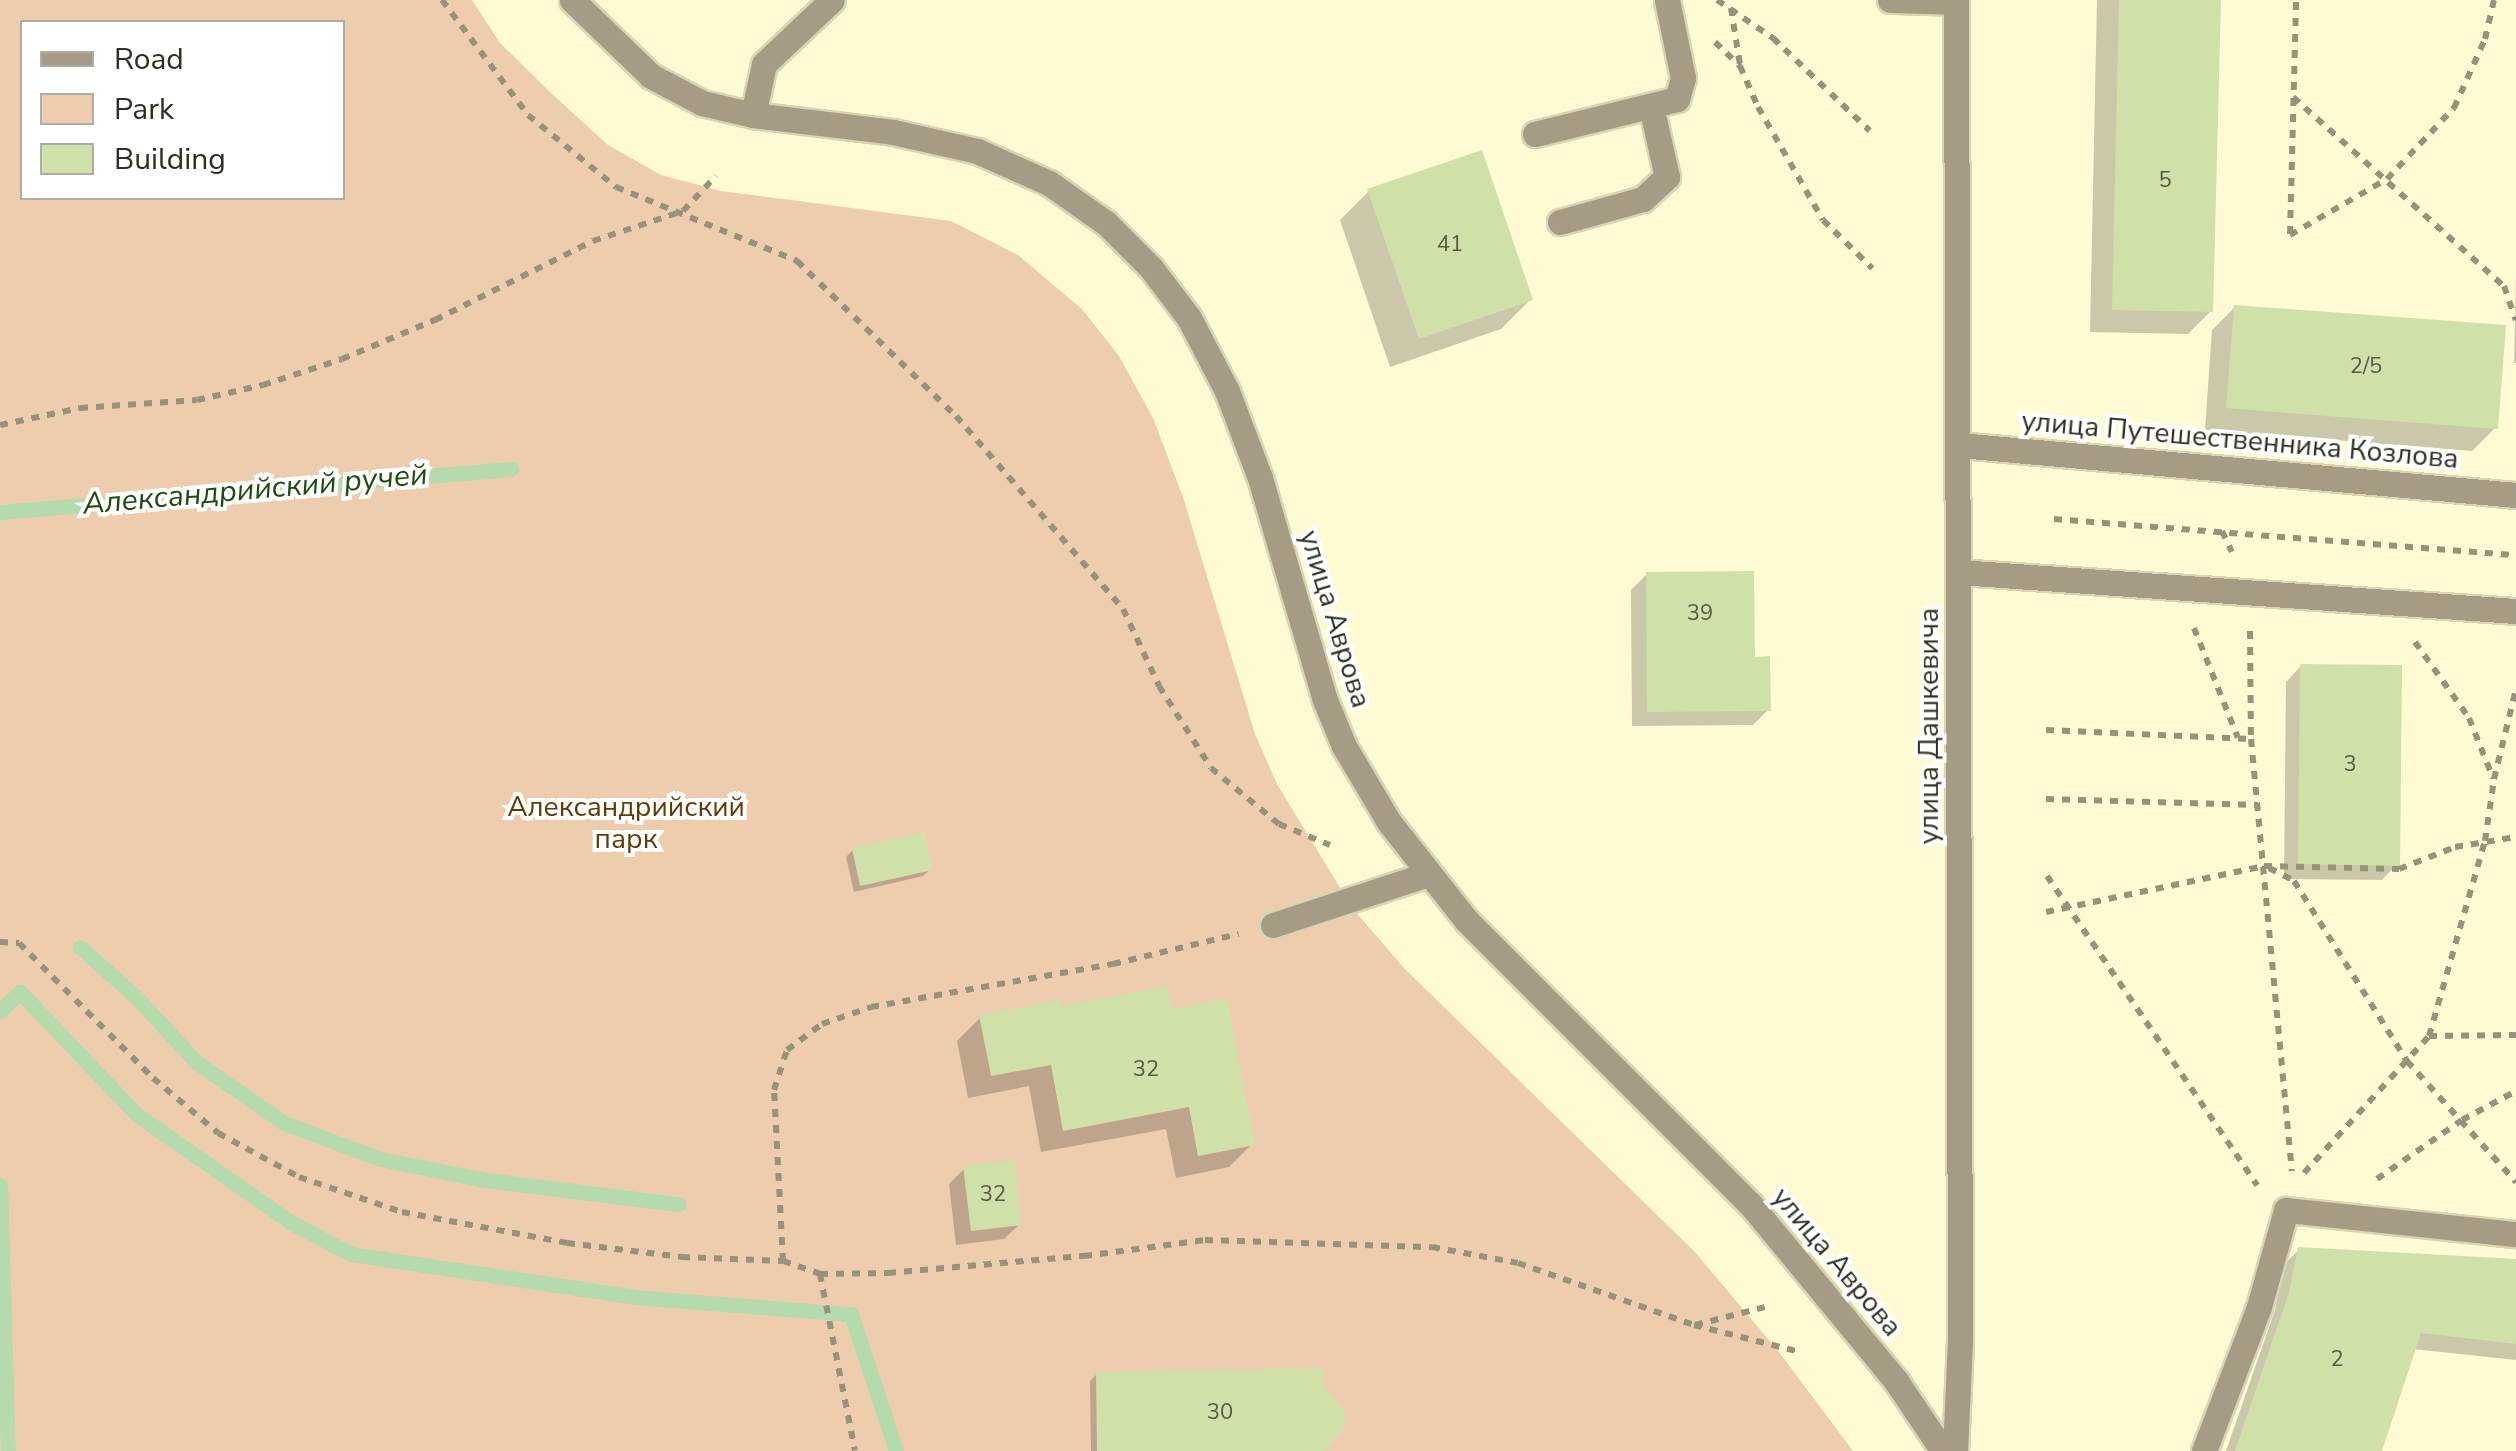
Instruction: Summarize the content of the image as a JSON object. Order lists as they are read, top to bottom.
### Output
{
  "streets": {
    "street": ["улица Путешественника Козлова", "улица Аврова", "улица Дашкевича"]
  },
  "crossings": [
    ["улица Путешественника Козлова", "улица Дашкевича"]
  ],
  "water": ["Александрийский ручей"],
  "parks": ["Александрийский парк"],
  "house_numbers": [
    "5",
    "41",
    "2/5",
    "39",
    "3",
    "32",
    "32",
    "2",
    "30"
  ],
  "legend": ["Road", "Park", "Building"]
}
